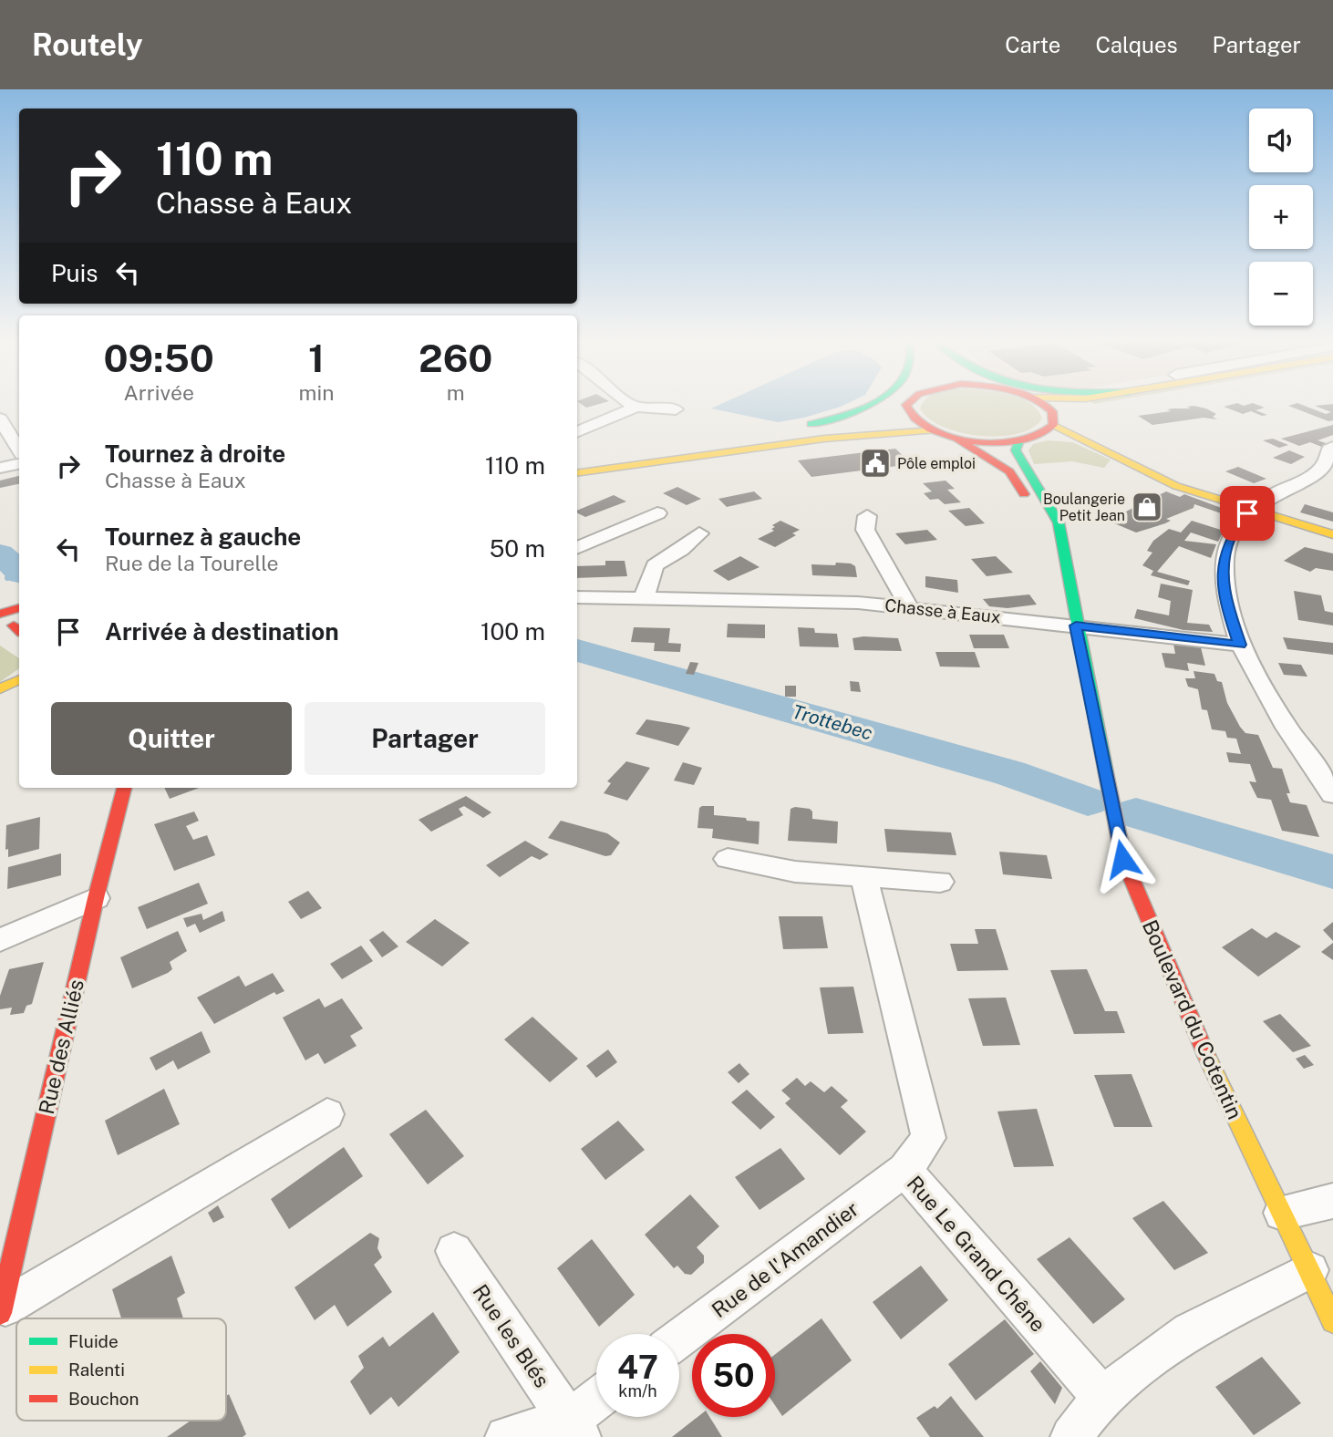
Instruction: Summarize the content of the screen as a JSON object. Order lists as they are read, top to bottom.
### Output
{
  "streets": {
    "main road": ["Boulevard du Cotentin", "Rue des Alliés"],
    "street": [
      "Chasse à Eaux",
      "Rue Le Grand Chêne",
      "Rue de l'Amandier",
      "Rue les Blés"
    ]
  },
  "crossings": [
    ["Chasse à Eaux", "Boulevard du Cotentin"],
    ["Rue Le Grand Chêne", "Rue de l'Amandier"]
  ],
  "water": ["Trottebec"],
  "places": {
    "public building": ["Pôle emploi"],
    "shop": ["Boulangerie Petit Jean"]
  },
  "legend": ["Fluide", "Ralenti", "Bouchon"],
  "page": {
    "header": "Routely",
    "nav": ["Carte", "Calques", "Partager"],
    "map_buttons": ["+", "−"],
    "turn": ["110 m", "Chasse à Eaux"],
    "then": "Puis",
    "eta": [
      "09:50",
      "Arrivée",
      "1",
      "min",
      "260",
      "m"
    ],
    "list": [
      {
        "name": "Tournez à droite",
        "note": "Chasse à Eaux",
        "value": "110 m"
      },
      {
        "name": "Tournez à gauche",
        "note": "Rue de la Tourelle",
        "value": "50 m"
      },
      {
        "name": "Arrivée à destination",
        "value": "100 m"
      }
    ],
    "buttons": ["Quitter", "Partager"],
    "speed": "47 km/h",
    "limit": "50"
  }
}
